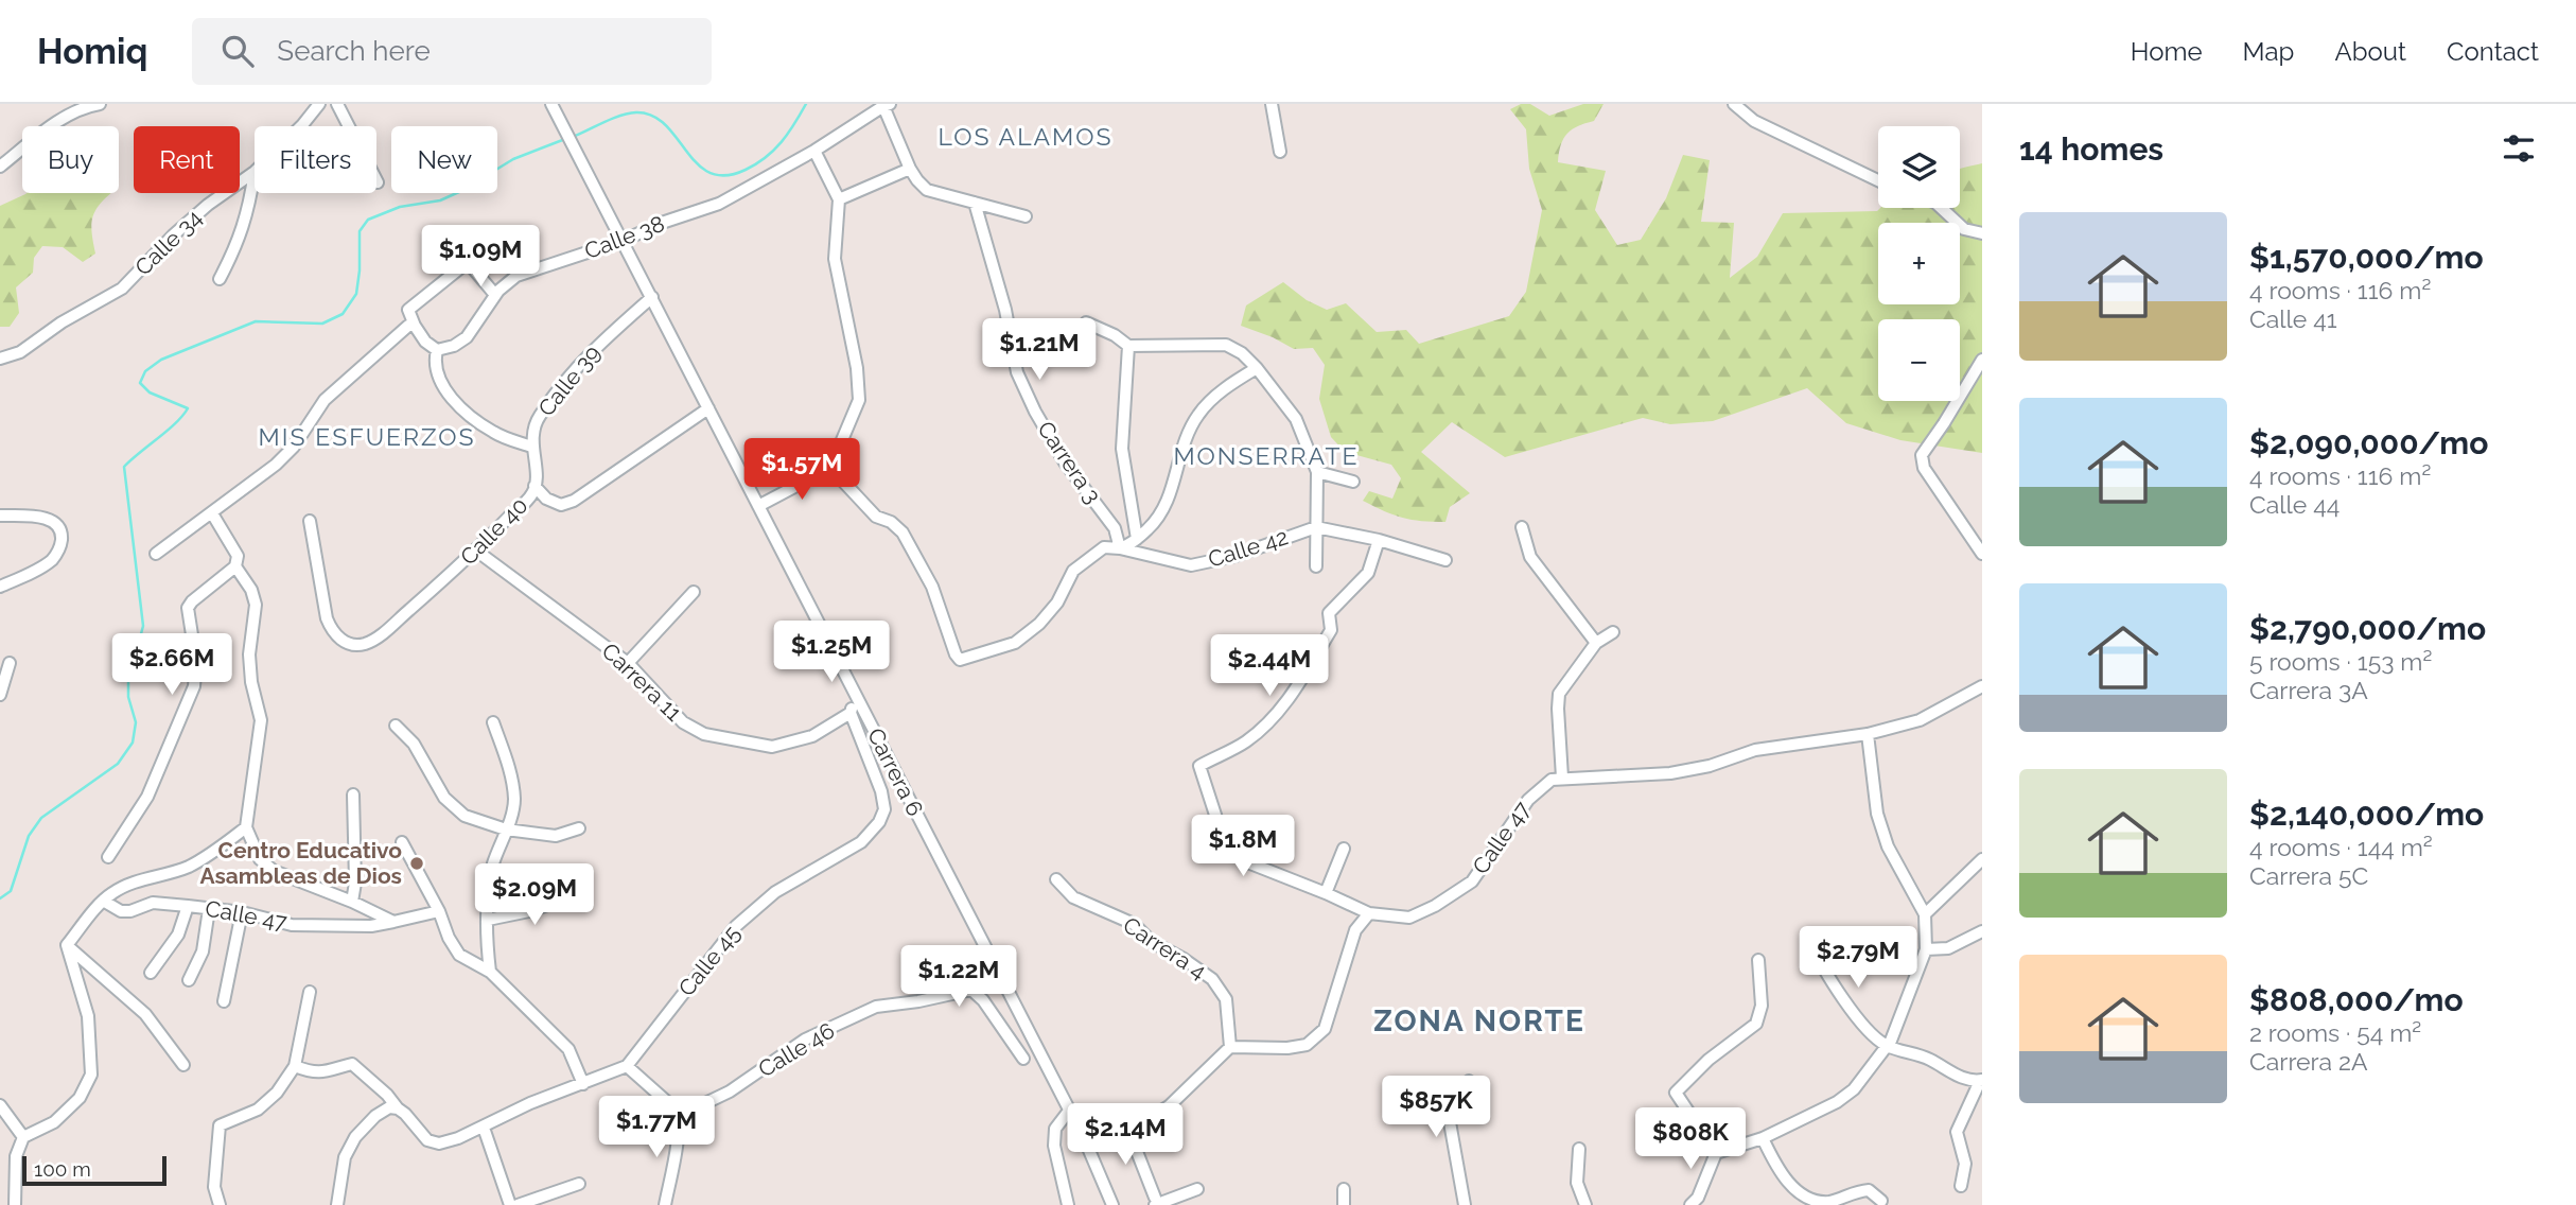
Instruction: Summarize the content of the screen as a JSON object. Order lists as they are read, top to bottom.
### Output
{
  "streets": {
    "street": [
      "Calle 38",
      "Calle 34",
      "Calle 39",
      "Carrera 3",
      "Calle 40",
      "Calle 42",
      "Carrera 11",
      "Carrera 6",
      "Calle 47",
      "Carrera 4",
      "Calle 45",
      "Calle 46"
    ]
  },
  "crossings": [
    ["Calle 38", "Carrera 6"],
    ["Calle 39", "Calle 40"],
    ["Calle 39", "Carrera 6"],
    ["Carrera 3", "Calle 42"],
    ["Calle 40", "Carrera 11"],
    ["Calle 40", "Carrera 6"],
    ["Calle 42", "Calle 47"],
    ["Carrera 11", "Calle 45"]
  ],
  "districts": [
    "LOS ALAMOS",
    "MIS ESFUERZOS",
    "MONSERRATE",
    "ZONA NORTE"
  ],
  "places": ["Centro Educativo Asambleas de Dios"],
  "scale_bar": "100 m",
  "page": {
    "header": "Homiq",
    "search": "Search here",
    "nav": [
      "Home",
      "Map",
      "About",
      "Contact"
    ],
    "heading": "14 homes",
    "map_buttons": ["+", "−"],
    "chip": [
      "Buy",
      "Rent",
      "Filters",
      "New"
    ],
    "list": [
      {
        "name": "$1,570,000/mo",
        "note": "4 rooms · 116 m² · Calle 41"
      },
      {
        "name": "$2,090,000/mo",
        "note": "4 rooms · 116 m² · Calle 44"
      },
      {
        "name": "$2,790,000/mo",
        "note": "5 rooms · 153 m² · Carrera 3A"
      },
      {
        "name": "$2,140,000/mo",
        "note": "4 rooms · 144 m² · Carrera 5C"
      },
      {
        "name": "$808,000/mo",
        "note": "2 rooms · 54 m² · Carrera 2A"
      }
    ],
    "price": [
      "$1.09M",
      "$1.21M",
      "$1.57M",
      "$1.25M",
      "$2.66M",
      "$2.44M",
      "$1.8M",
      "$2.09M",
      "$2.79M",
      "$1.22M",
      "$857K",
      "$1.77M",
      "$2.14M",
      "$808K"
    ],
    "scale": "100 m"
  }
}
